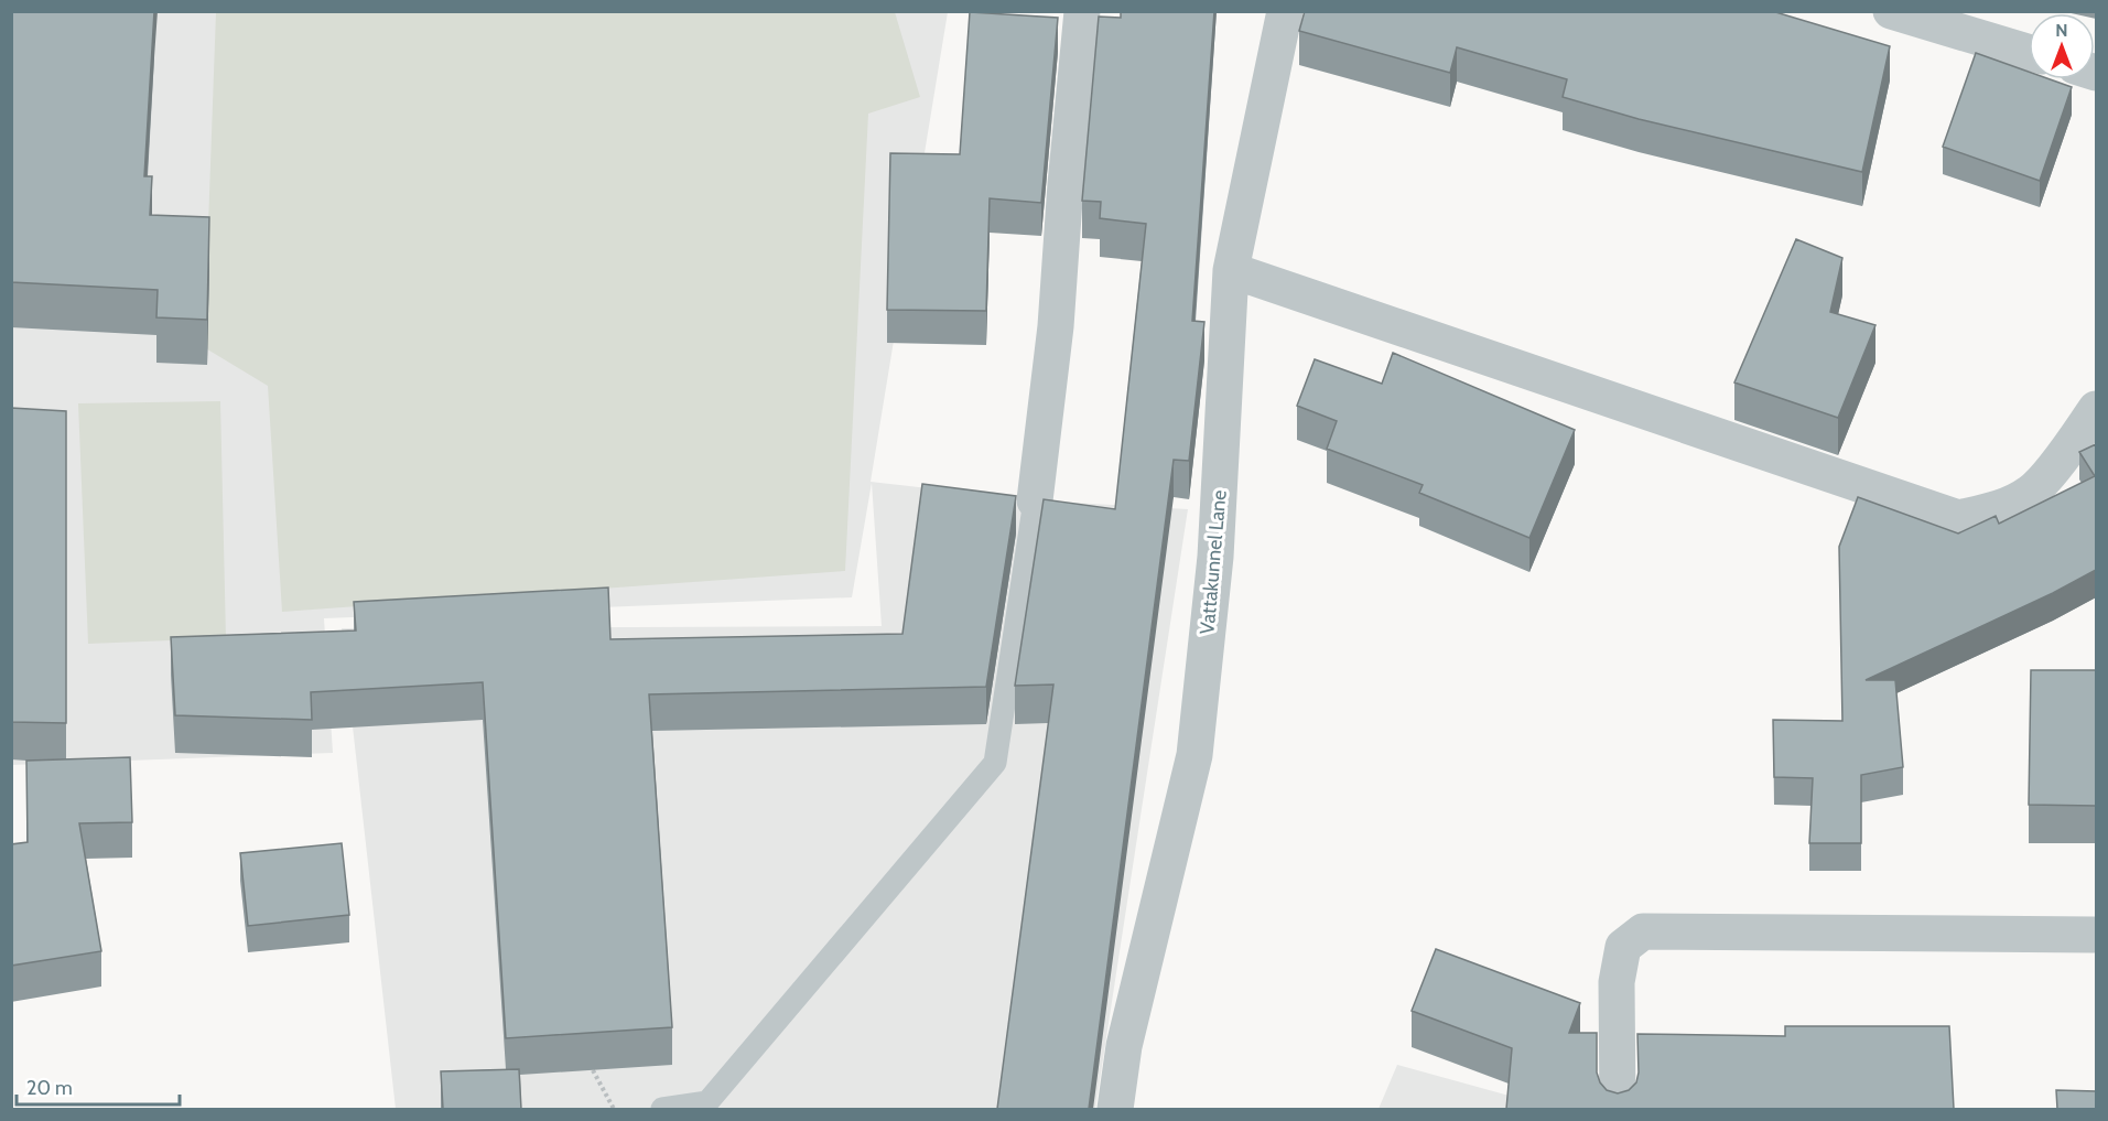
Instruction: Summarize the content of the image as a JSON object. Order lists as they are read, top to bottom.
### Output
{
  "streets": {
    "street": ["Vattakunnel Lane"]
  },
  "scale_bar": "20 m",
  "north": "top"
}
